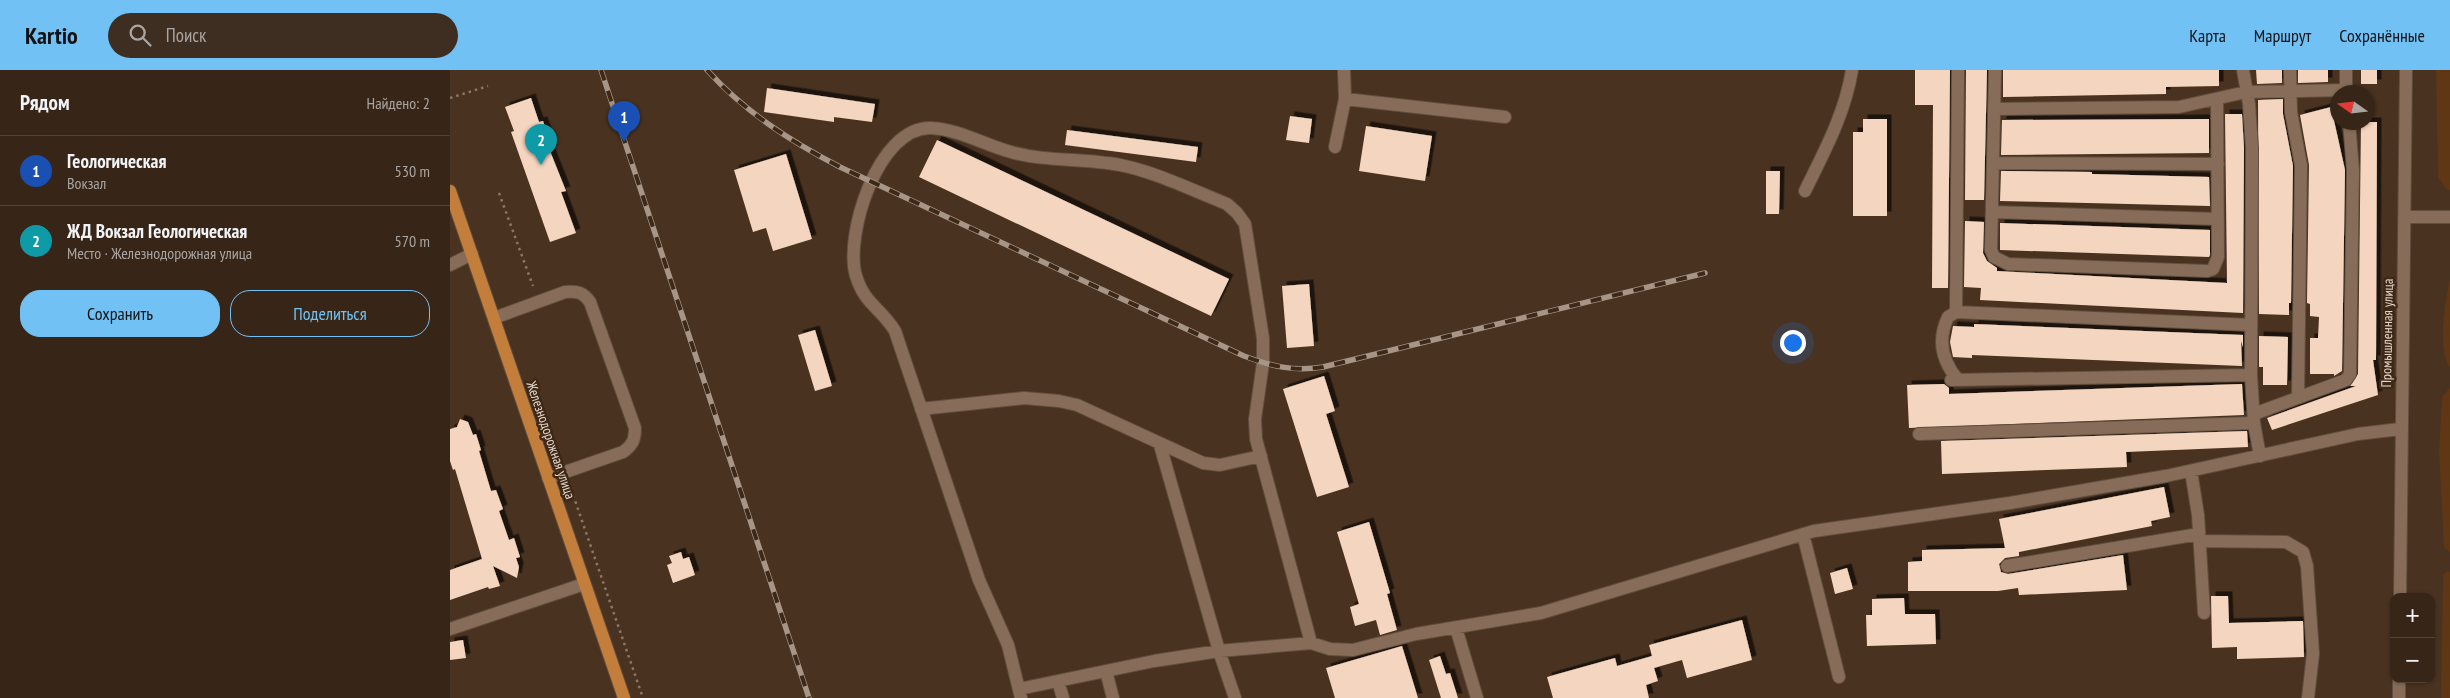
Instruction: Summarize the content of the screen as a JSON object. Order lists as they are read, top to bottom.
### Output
{
  "streets": {
    "main road": ["Железнодорожная улица"],
    "street": ["Промышленная улица"]
  },
  "north": "left",
  "page": {
    "header": "Kartio",
    "search": "Поиск",
    "nav": ["Карта", "Маршрут", "Сохранённые"],
    "heading": ["Рядом", "Найдено: 2"],
    "pins": ["1", "2"],
    "list": [
      {
        "mark": "1",
        "name": "Геологическая",
        "note": "Вокзал",
        "value": "530 m"
      },
      {
        "mark": "2",
        "name": "ЖД Вокзал Геологическая",
        "note": "Место · Железнодорожная улица",
        "value": "570 m"
      }
    ],
    "buttons": ["Сохранить", "Поделиться"],
    "map_buttons": ["+", "−"]
  }
}
